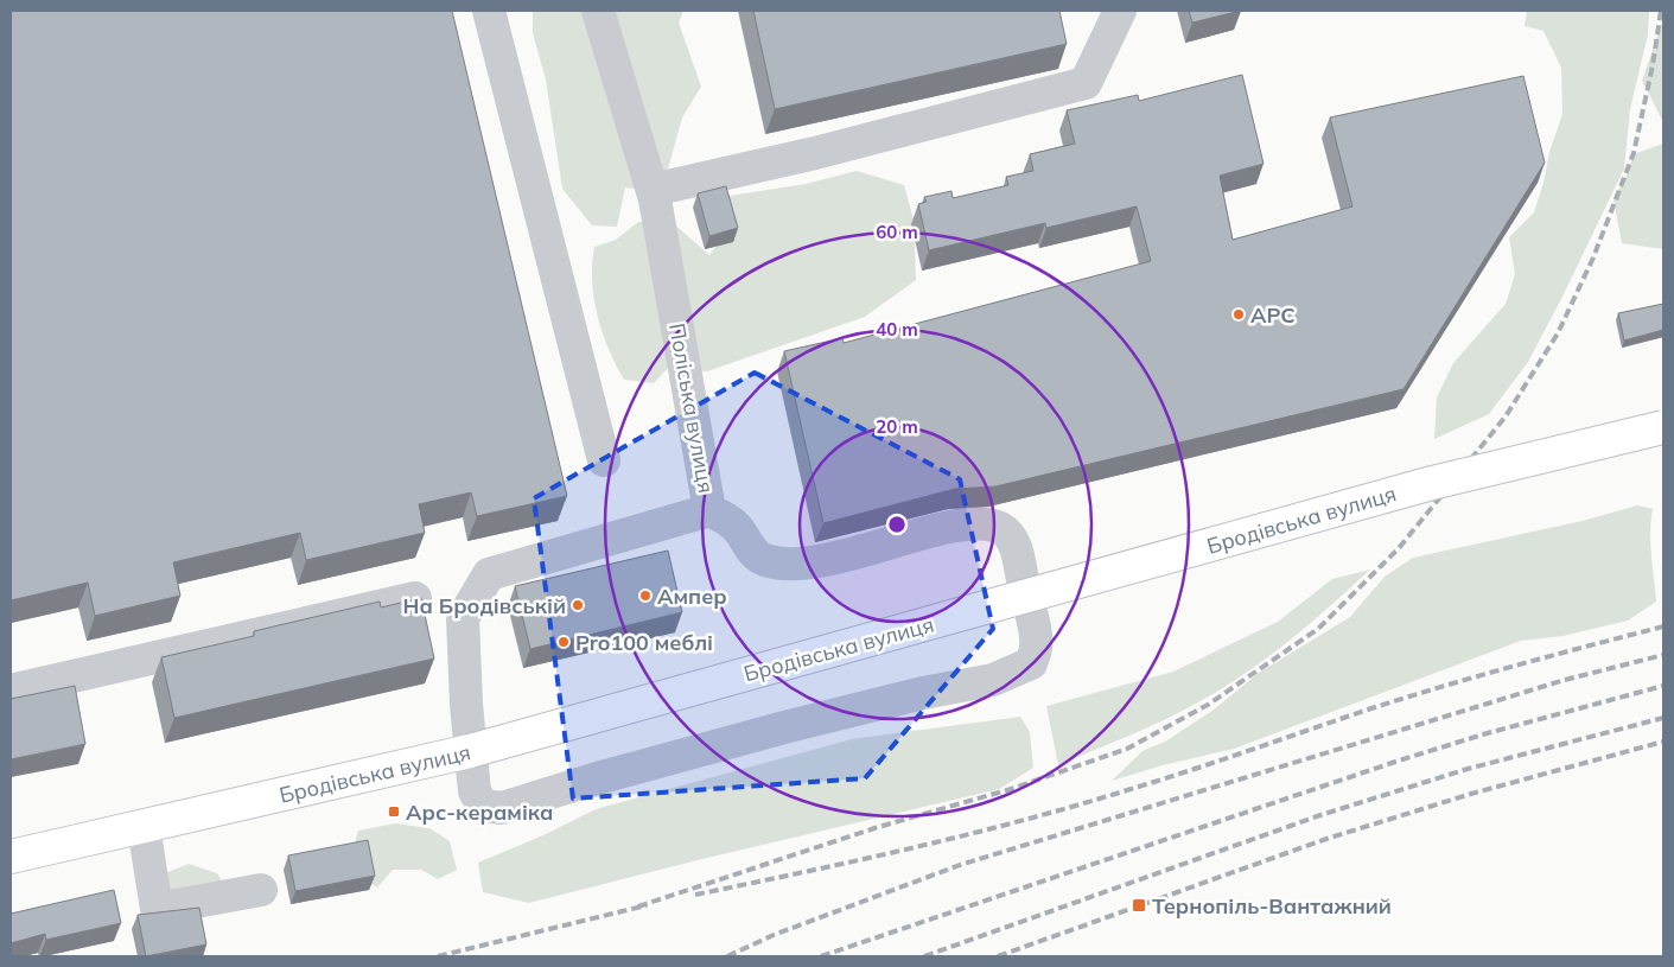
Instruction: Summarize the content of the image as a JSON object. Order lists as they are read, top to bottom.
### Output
{
  "streets": {
    "main road": ["Бродівська вулиця"],
    "street": ["Поліська вулиця"]
  },
  "crossings": [
    ["Поліська вулиця", "Бродівська вулиця"]
  ],
  "places": {
    "other": [
      "АРС",
      "Ампер",
      "На Бродівській",
      "Pro100 меблі"
    ],
    "transit": ["Арс-кераміка", "Тернопіль-Вантажний"]
  },
  "rings": ["60 m", "40 m", "20 m"]
}
